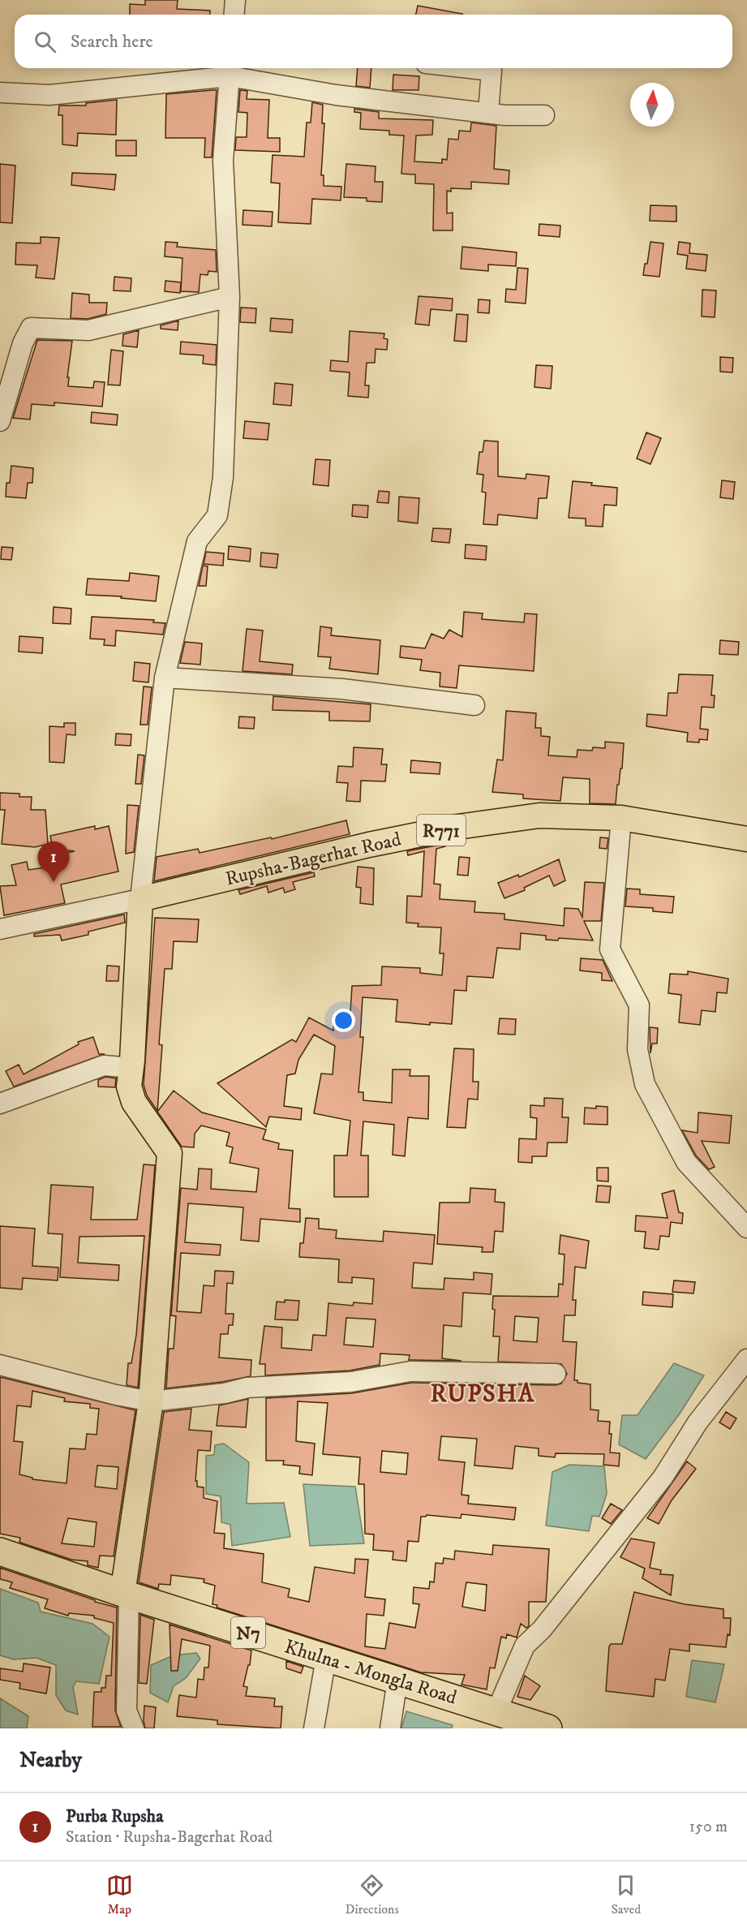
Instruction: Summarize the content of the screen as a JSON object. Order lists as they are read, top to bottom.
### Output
{
  "streets": {
    "highway": ["N7", "Khulna - Mongla Road"],
    "main road": ["R771", "Rupsha-Bagerhat Road"]
  },
  "districts": ["RUPSHA"],
  "north": "top",
  "page": {
    "search": "Search here",
    "pins": "1",
    "heading": "Nearby",
    "list": [
      {
        "mark": "1",
        "name": "Purba Rupsha",
        "note": "Station · Rupsha-Bagerhat Road",
        "value": "150 m"
      }
    ],
    "nav": ["Map", "Directions", "Saved"]
  }
}
